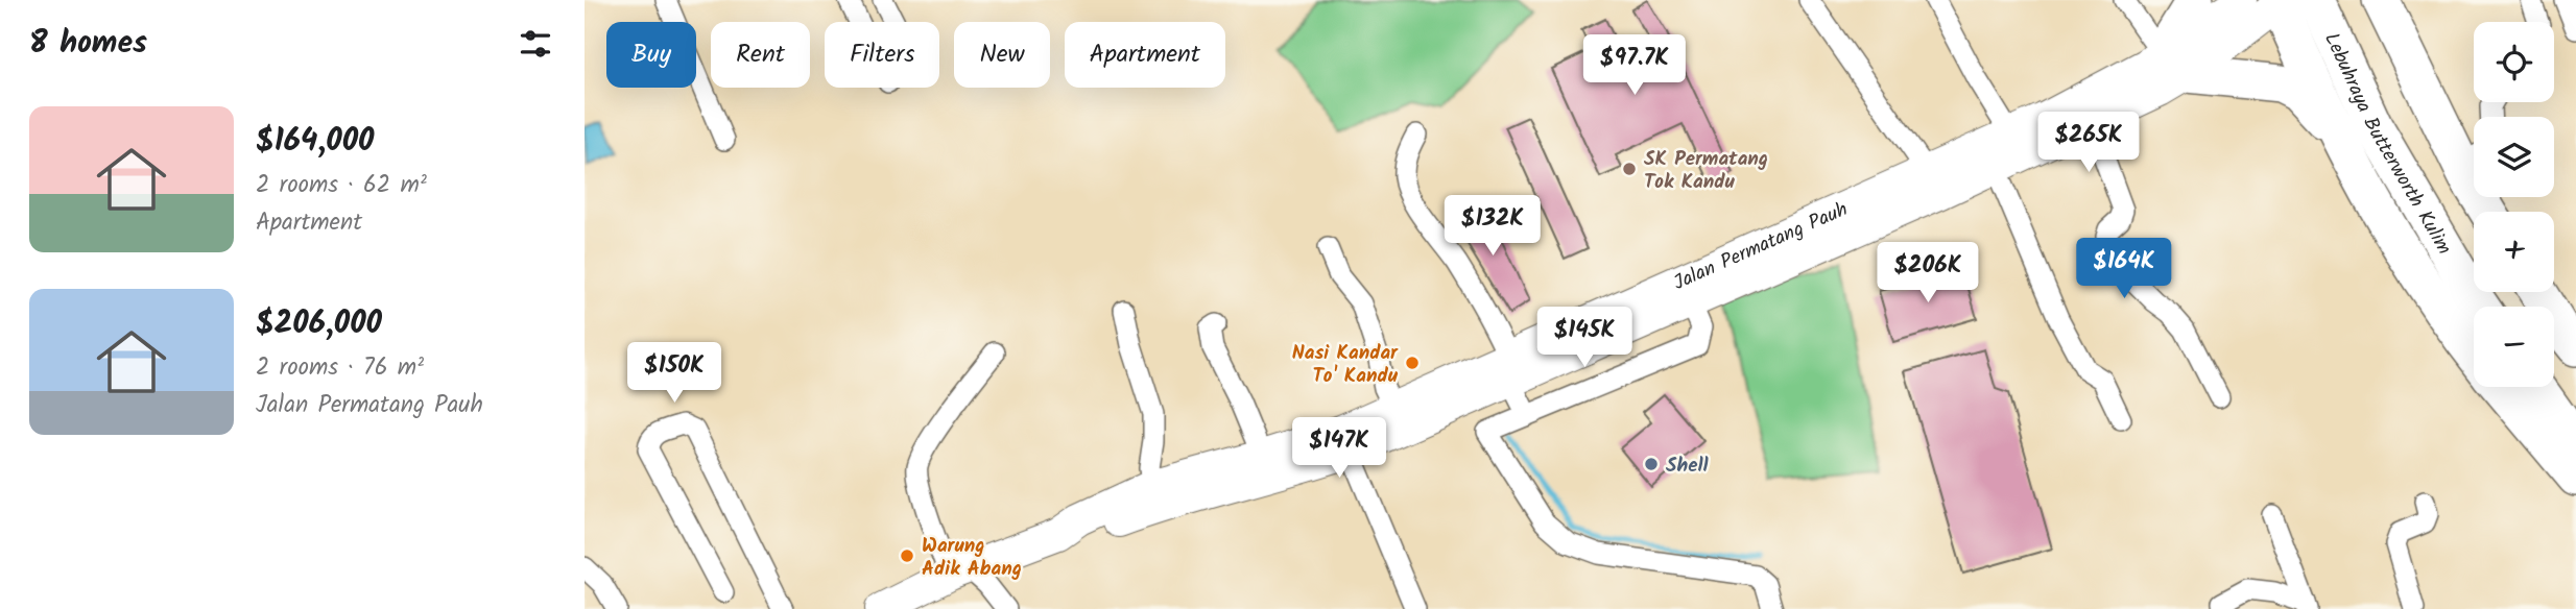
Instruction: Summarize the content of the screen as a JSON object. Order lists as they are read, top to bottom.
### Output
{
  "streets": {
    "highway": ["Lebuhraya Butterworth Kulim"],
    "main road": ["Jalan Permatang Pauh"]
  },
  "places": [
    "SK Permatang Tok Kandu",
    "Nasi Kandar To' Kandu",
    "Shell",
    "Warung Adik Abang"
  ],
  "page": {
    "heading": "8 homes",
    "map_buttons": ["+", "−"],
    "chip": [
      "Buy",
      "Rent",
      "Filters",
      "New",
      "Apartment"
    ],
    "price": [
      "$97.7K",
      "$265K",
      "$132K",
      "$164K",
      "$206K",
      "$145K",
      "$150K",
      "$147K"
    ],
    "list": [
      {
        "name": "$164,000",
        "note": "2 rooms · 62 m² · Apartment"
      },
      {
        "name": "$206,000",
        "note": "2 rooms · 76 m² · Jalan Permatang Pauh"
      }
    ]
  }
}
